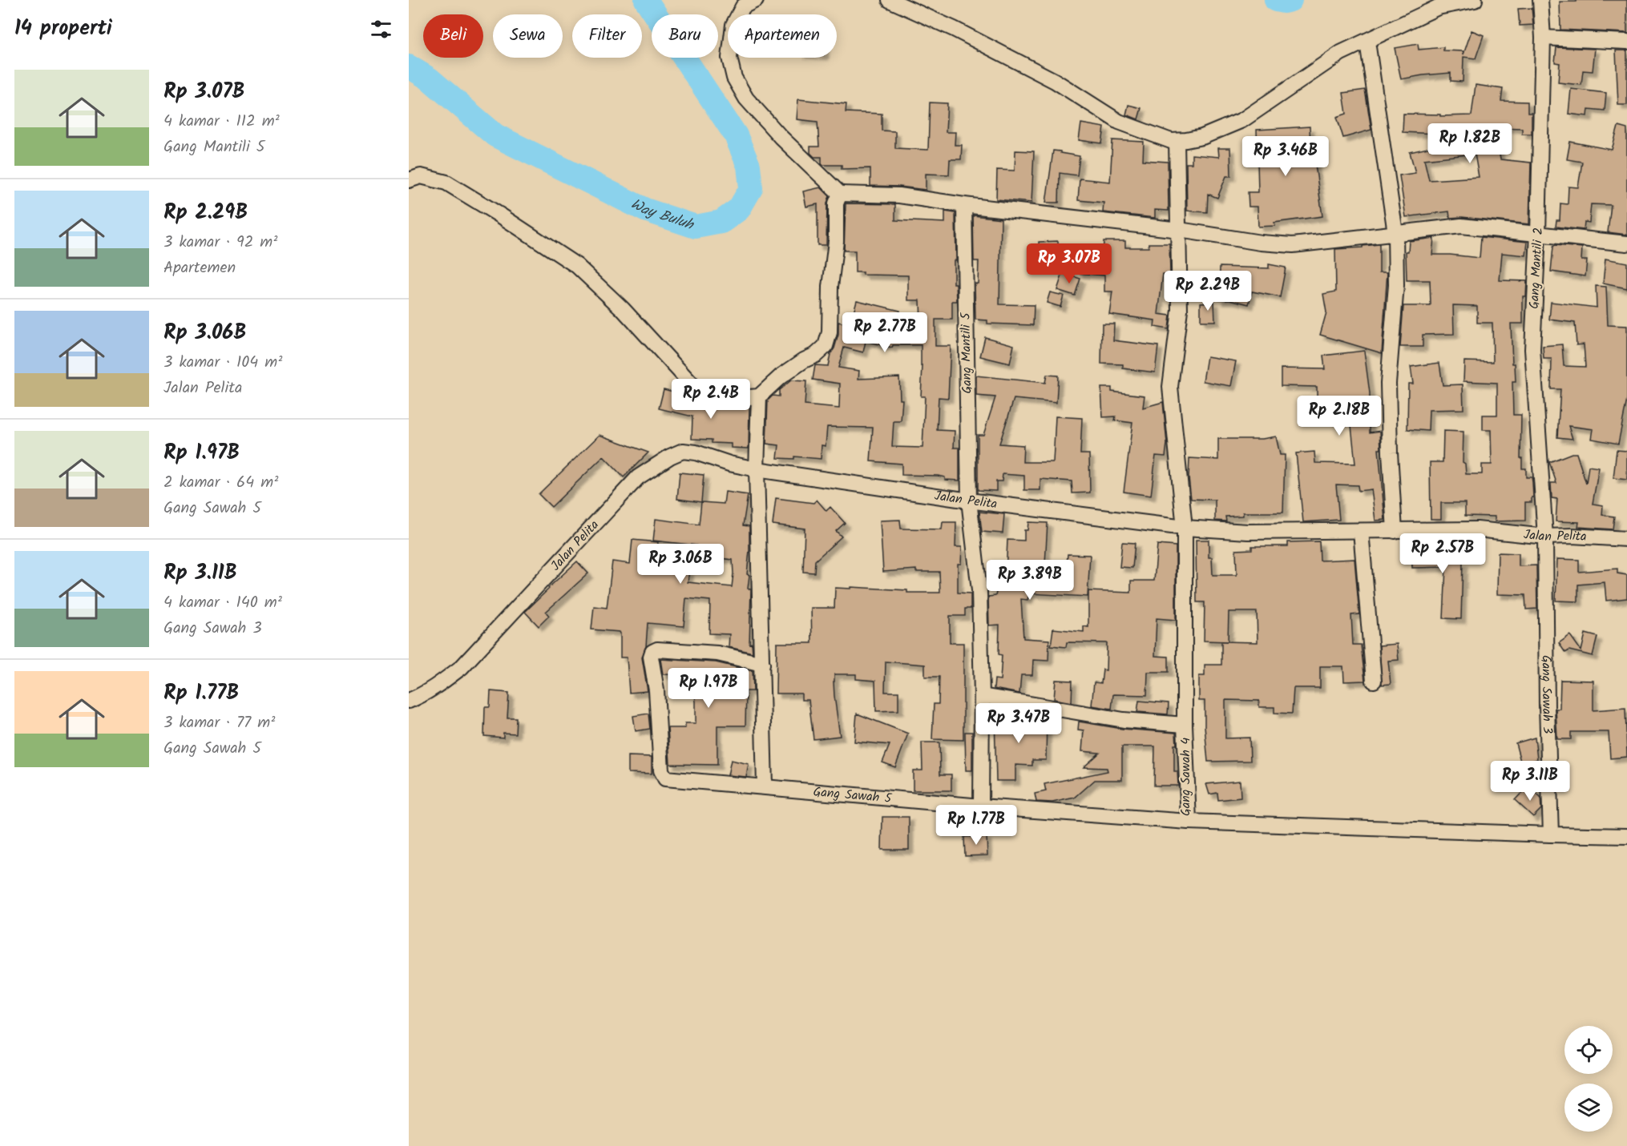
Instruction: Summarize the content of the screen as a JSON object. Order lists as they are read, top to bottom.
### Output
{
  "streets": {
    "street": [
      "Gang Mantili 2",
      "Gang Mantili 5",
      "Jalan Pelita",
      "Gang Sawah 3",
      "Gang Sawah 4",
      "Gang Sawah 5"
    ]
  },
  "crossings": [
    ["Gang Mantili 2", "Jalan Pelita"],
    ["Gang Mantili 2", "Gang Sawah 3"],
    ["Gang Mantili 5", "Jalan Pelita"],
    ["Jalan Pelita", "Gang Sawah 3"],
    ["Jalan Pelita", "Gang Sawah 4"],
    ["Gang Sawah 4", "Gang Sawah 5"]
  ],
  "water": ["Way Buluh"],
  "page": {
    "heading": "14 properti",
    "chip": [
      "Beli",
      "Sewa",
      "Filter",
      "Baru",
      "Apartemen"
    ],
    "list": [
      {
        "name": "Rp 3.07B",
        "note": "4 kamar · 112 m² · Gang Mantili 5"
      },
      {
        "name": "Rp 2.29B",
        "note": "3 kamar · 92 m² · Apartemen"
      },
      {
        "name": "Rp 3.06B",
        "note": "3 kamar · 104 m² · Jalan Pelita"
      },
      {
        "name": "Rp 1.97B",
        "note": "2 kamar · 64 m² · Gang Sawah 5"
      },
      {
        "name": "Rp 3.11B",
        "note": "4 kamar · 140 m² · Gang Sawah 3"
      },
      {
        "name": "Rp 1.77B",
        "note": "3 kamar · 77 m² · Gang Sawah 5"
      }
    ],
    "price": [
      "Rp 1.82B",
      "Rp 3.46B",
      "Rp 3.07B",
      "Rp 2.29B",
      "Rp 2.77B",
      "Rp 2.4B",
      "Rp 2.18B",
      "Rp 2.57B",
      "Rp 3.06B",
      "Rp 3.89B",
      "Rp 1.97B",
      "Rp 3.47B",
      "Rp 3.11B",
      "Rp 1.77B"
    ]
  }
}
